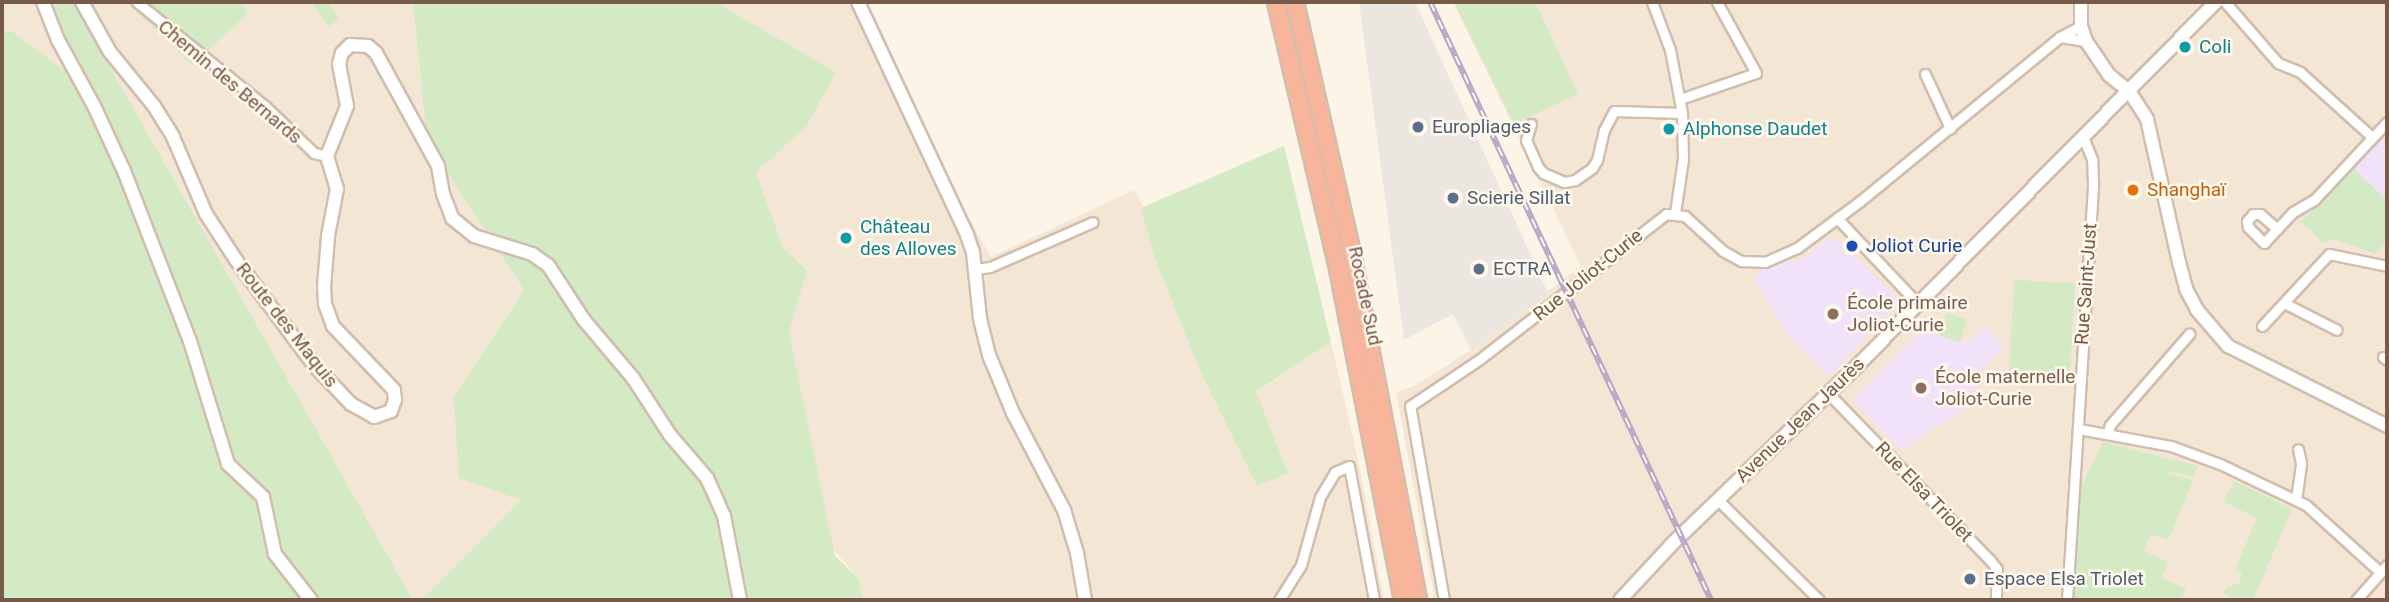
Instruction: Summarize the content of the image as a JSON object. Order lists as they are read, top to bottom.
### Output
{
  "streets": {
    "highway": ["Rocade Sud"],
    "street": [
      "Chemin des Bernards",
      "Rue Joliot-Curie",
      "Rue Saint-Just",
      "Route des Maquis",
      "Avenue Jean Jaurès",
      "Rue Elsa Triolet"
    ]
  },
  "crossings": [
    ["Chemin des Bernards", "Route des Maquis"],
    ["Rue Saint-Just", "Avenue Jean Jaurès"],
    ["Avenue Jean Jaurès", "Rue Elsa Triolet"]
  ],
  "places": [
    "Coli",
    "Europliages",
    "Alphonse Daudet",
    "Shanghaï",
    "Scierie Sillat",
    "Château des Alloves",
    "Joliot Curie",
    "ECTRA",
    "École primaire Joliot-Curie",
    "École maternelle Joliot-Curie",
    "Espace Elsa Triolet"
  ]
}
